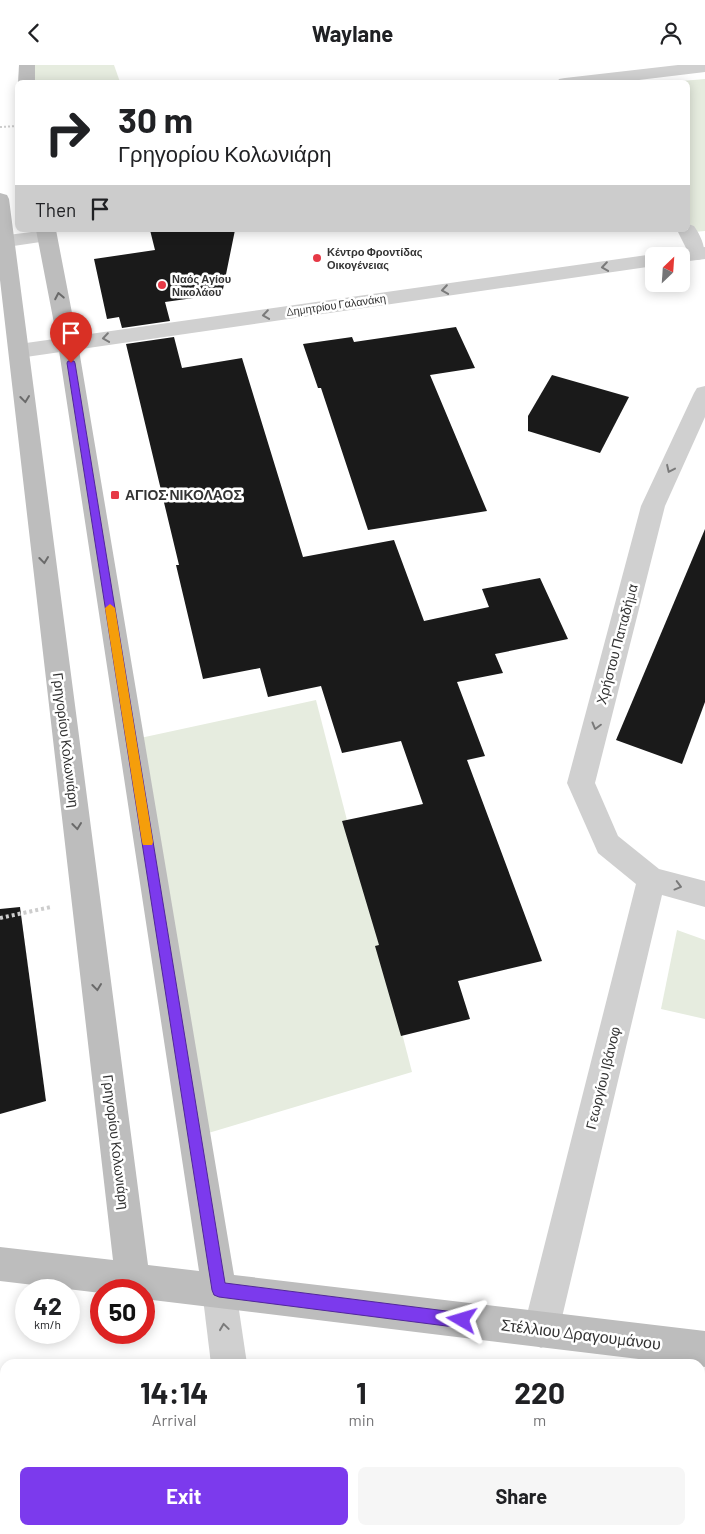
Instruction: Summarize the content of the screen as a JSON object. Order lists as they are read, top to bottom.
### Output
{
  "streets": {
    "main road": ["Γρηγορίου Κολωνιάρη", "Στέλλιου Δραγουμάνου"],
    "street": ["Δημητρίου Γαλανάκη", "Χρήστου Παπαδήμα", "Γεωργίου Ιβάνοφ"]
  },
  "crossings": [
    ["Δημητρίου Γαλανάκη", "Γρηγορίου Κολωνιάρη"],
    ["Χρήστου Παπαδήμα", "Γεωργίου Ιβάνοφ"],
    ["Γεωργίου Ιβάνοφ", "Στέλλιου Δραγουμάνου"]
  ],
  "one_way": ["Δημητρίου Γαλανάκη", "Χρήστου Παπαδήμα"],
  "places": {
    "other": ["Κέντρο Φροντίδας Οικογένειας", "Ναός Αγίου Νικολάου"],
    "transit": ["ΑΓΙΟΣ ΝΙΚΟΛΑΟΣ"]
  },
  "north": "top right",
  "page": {
    "header": "Waylane",
    "turn": ["30 m", "Γρηγορίου Κολωνιάρη"],
    "then": "Then",
    "speed": "42 km/h",
    "limit": "50",
    "eta": [
      "14:14",
      "Arrival",
      "1",
      "min",
      "220",
      "m"
    ],
    "buttons": ["Exit", "Share"]
  }
}
